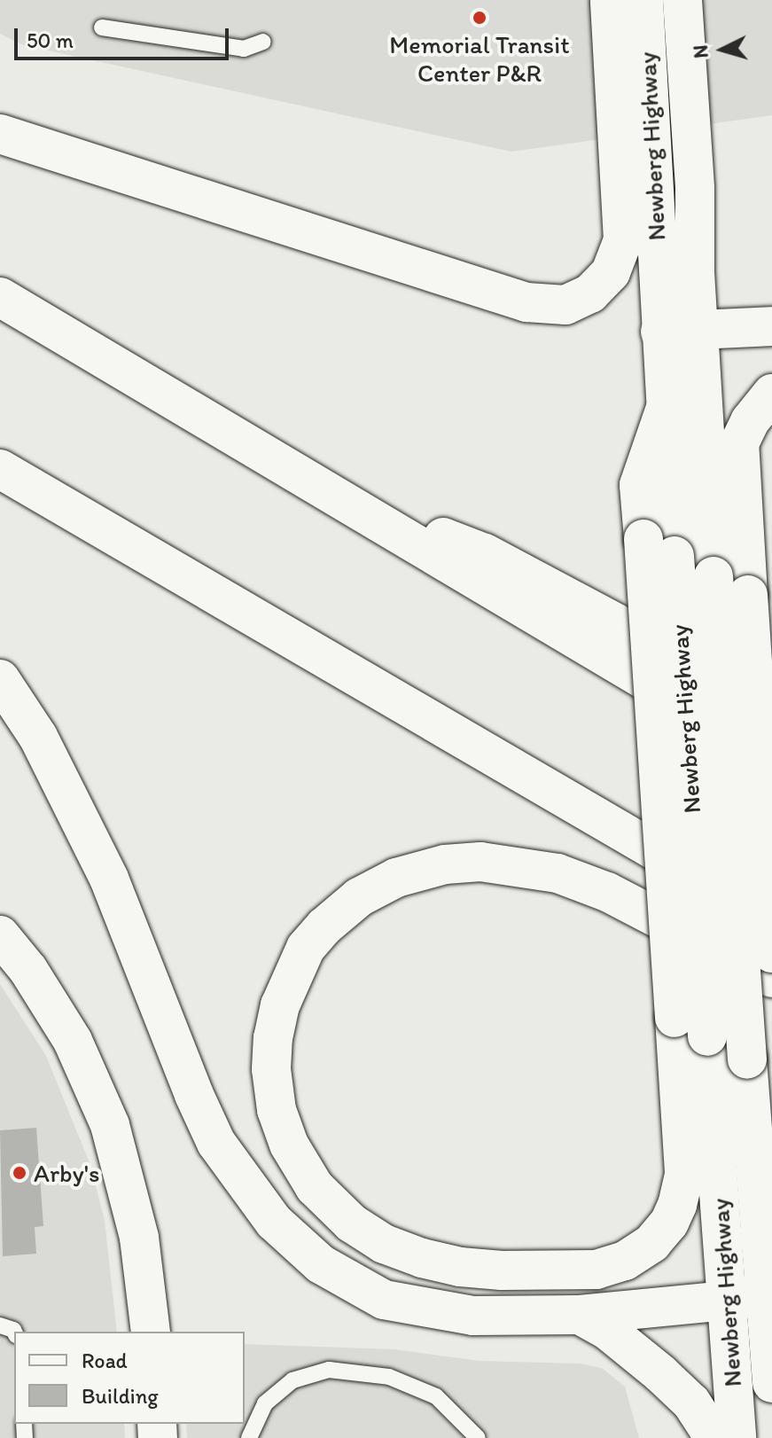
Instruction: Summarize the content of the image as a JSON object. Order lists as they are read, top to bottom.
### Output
{
  "streets": {
    "main road": ["Newberg Highway"]
  },
  "places": ["Memorial Transit Center P&R", "Arby's"],
  "legend": ["Road", "Building"],
  "scale_bar": "50 m",
  "north": "left"
}
